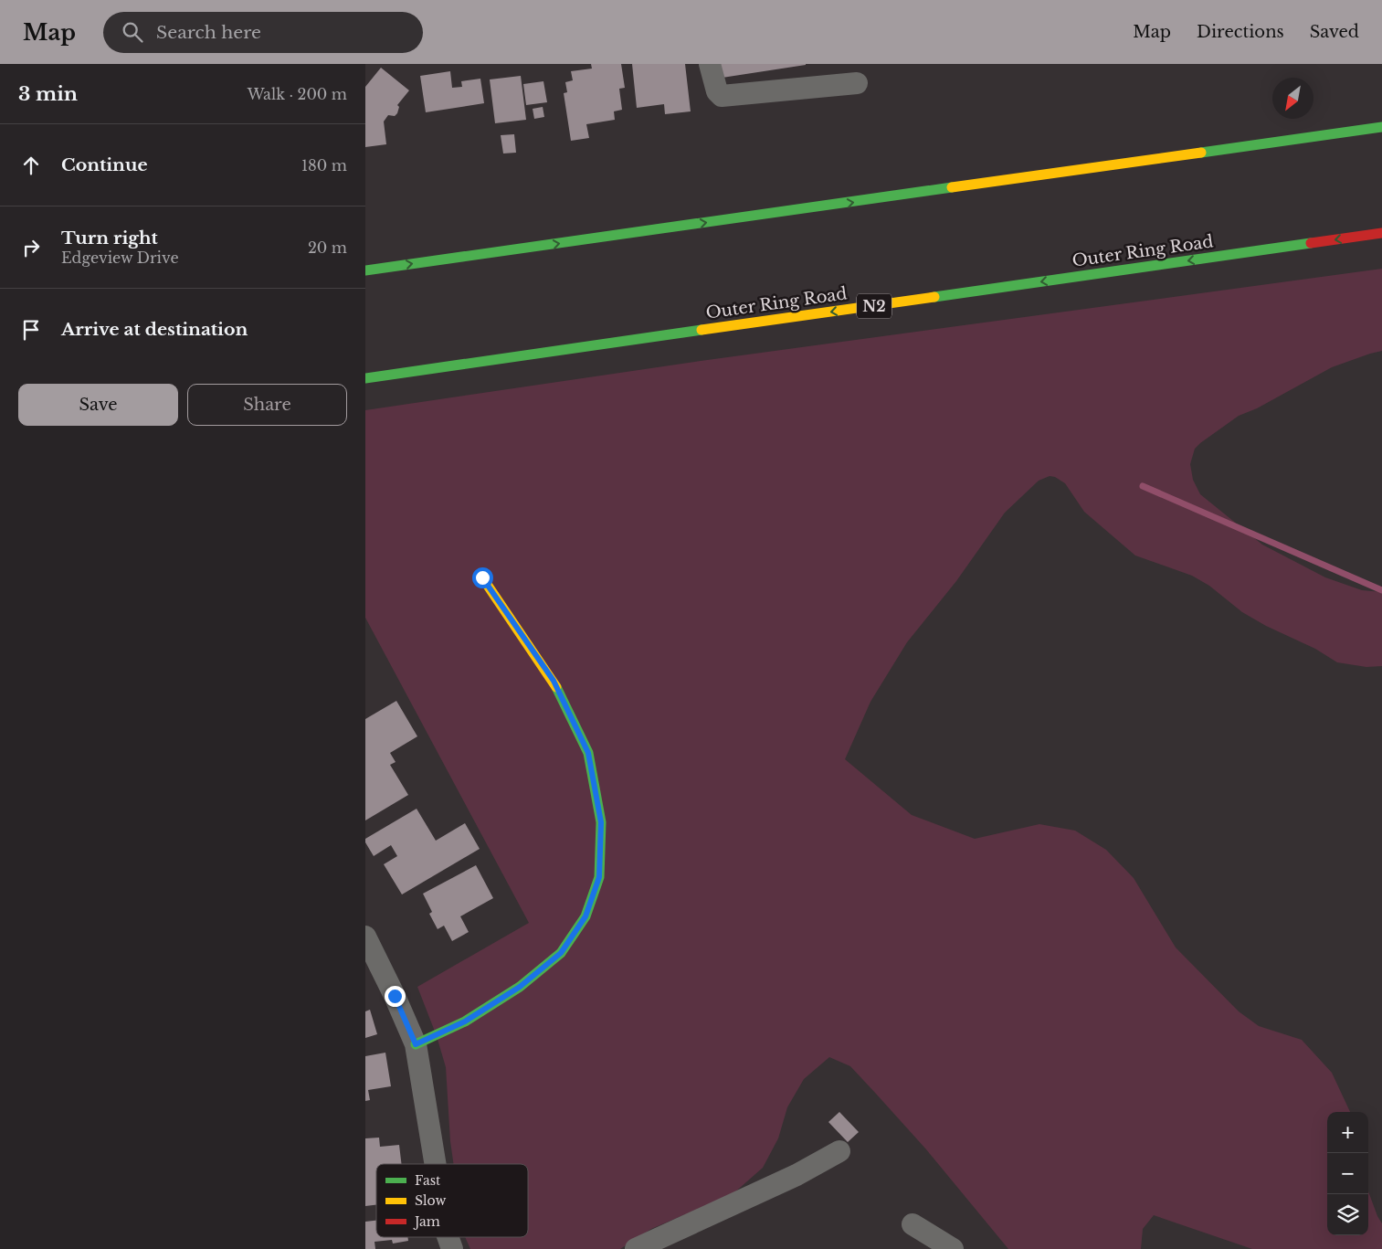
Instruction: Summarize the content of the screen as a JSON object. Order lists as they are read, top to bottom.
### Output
{
  "streets": {
    "main road": ["Outer Ring Road", "N2"]
  },
  "one_way": ["Outer Ring Road"],
  "legend": ["Fast", "Slow", "Jam"],
  "north": "bottom left",
  "page": {
    "header": "Map",
    "search": "Search here",
    "nav": ["Map", "Directions", "Saved"],
    "heading": ["3 min", "Walk · 200 m"],
    "list": [
      ["Continue", "180 m"],
      ["Turn right", "Edgeview Drive", "20 m"],
      "Arrive at destination"
    ],
    "buttons": ["Save", "Share"],
    "map_buttons": ["+", "−"]
  }
}
